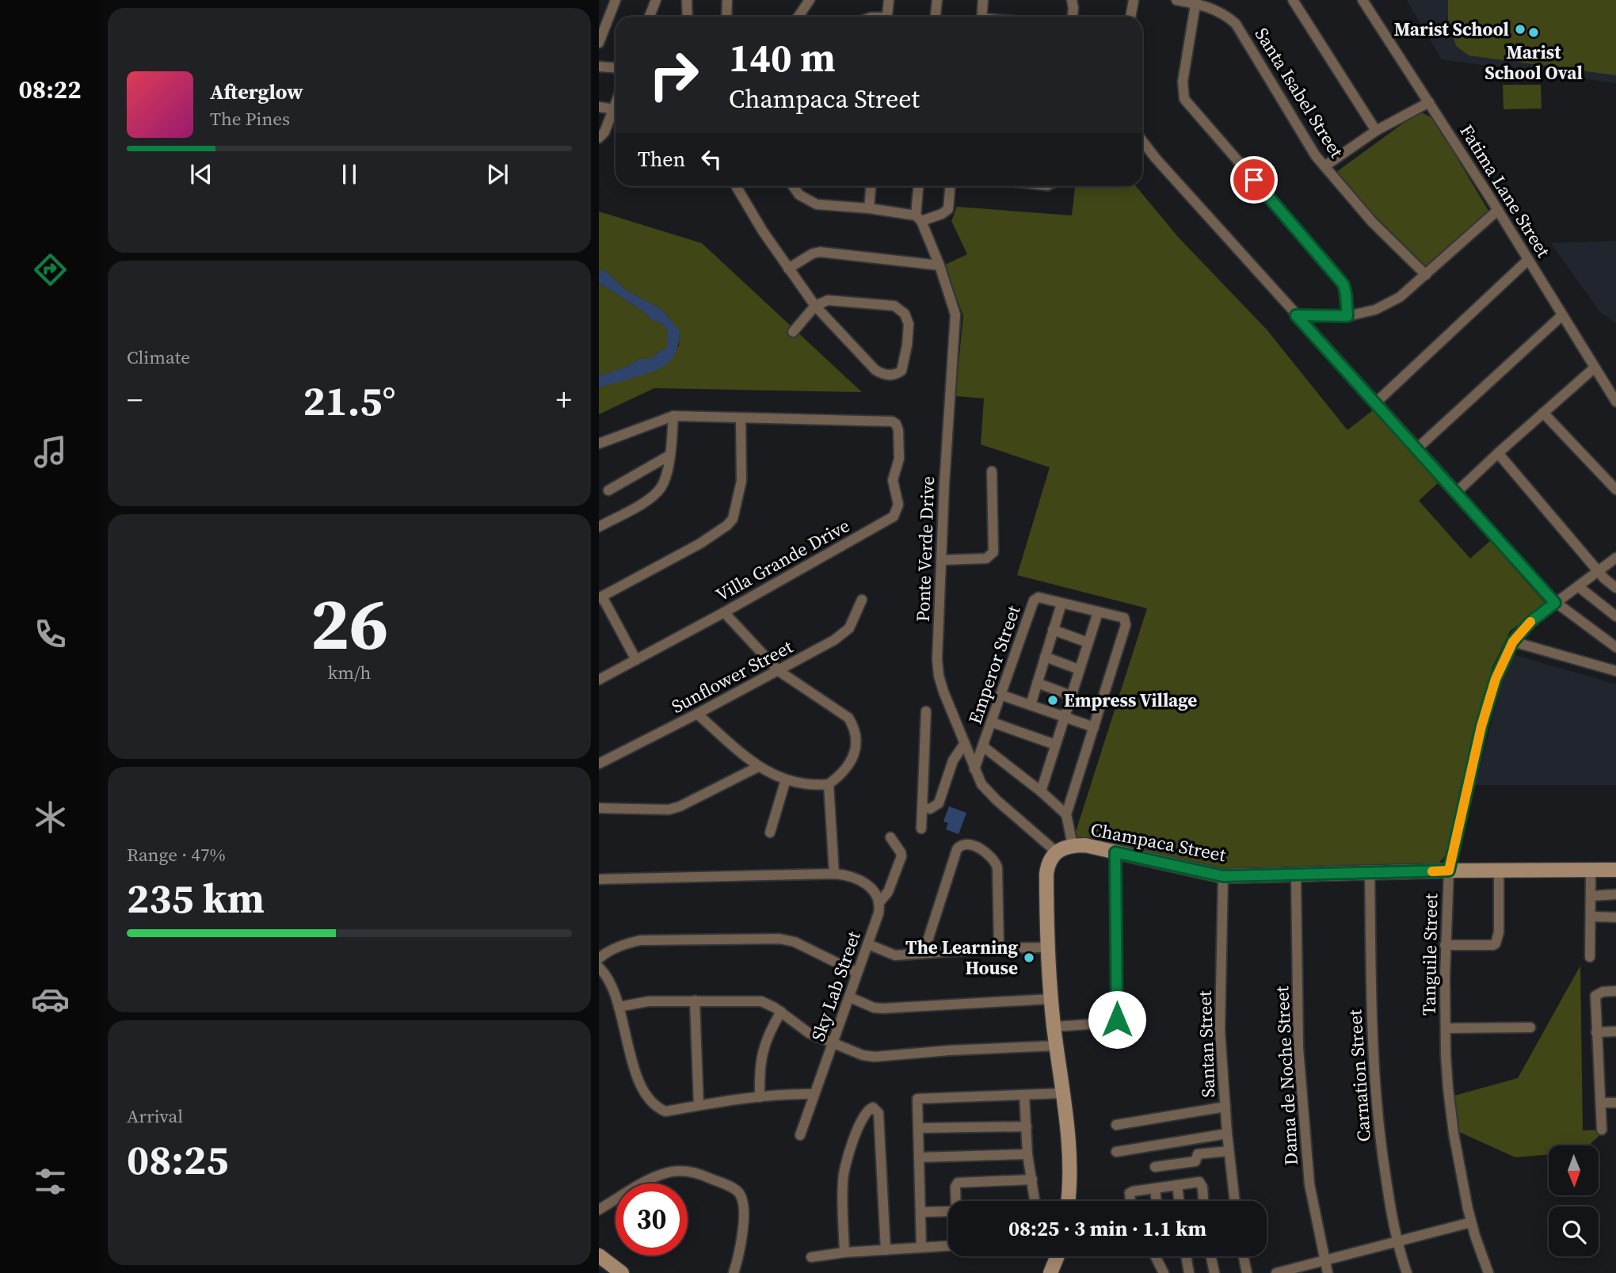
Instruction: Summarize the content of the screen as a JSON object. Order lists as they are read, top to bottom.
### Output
{
  "streets": {
    "street": [
      "Santa Isabel Street",
      "Fatima Lane Street",
      "Ponte Verde Drive",
      "Villa Grande Drive",
      "Emperor Street",
      "Sunflower Street",
      "Champaca Street",
      "Tanguile Street",
      "Sky Lab Street",
      "Santan Street",
      "Dama de Noche Street",
      "Carnation Street"
    ]
  },
  "crossings": [
    ["Ponte Verde Drive", "Emperor Street"],
    ["Ponte Verde Drive", "Champaca Street"],
    ["Emperor Street", "Champaca Street"],
    ["Champaca Street", "Tanguile Street"],
    ["Champaca Street", "Santan Street"],
    ["Champaca Street", "Dama de Noche Street"],
    ["Champaca Street", "Carnation Street"]
  ],
  "places": [
    "Marist School",
    "Marist School Oval",
    "Empress Village",
    "The Learning House"
  ],
  "north": "bottom",
  "page": {
    "tabs": "08:22",
    "turn": ["140 m", "Champaca Street"],
    "song": ["Afterglow", "The Pines"],
    "then": "Then",
    "tile": [
      "Climate",
      ["26", "km/h"],
      ["Range · 47%", "235 km"],
      ["Arrival", "08:25"]
    ],
    "heat": ["−", "21.5°", "+"],
    "limit": "30",
    "trip": "08:25 · 3 min · 1.1 km"
  }
}
